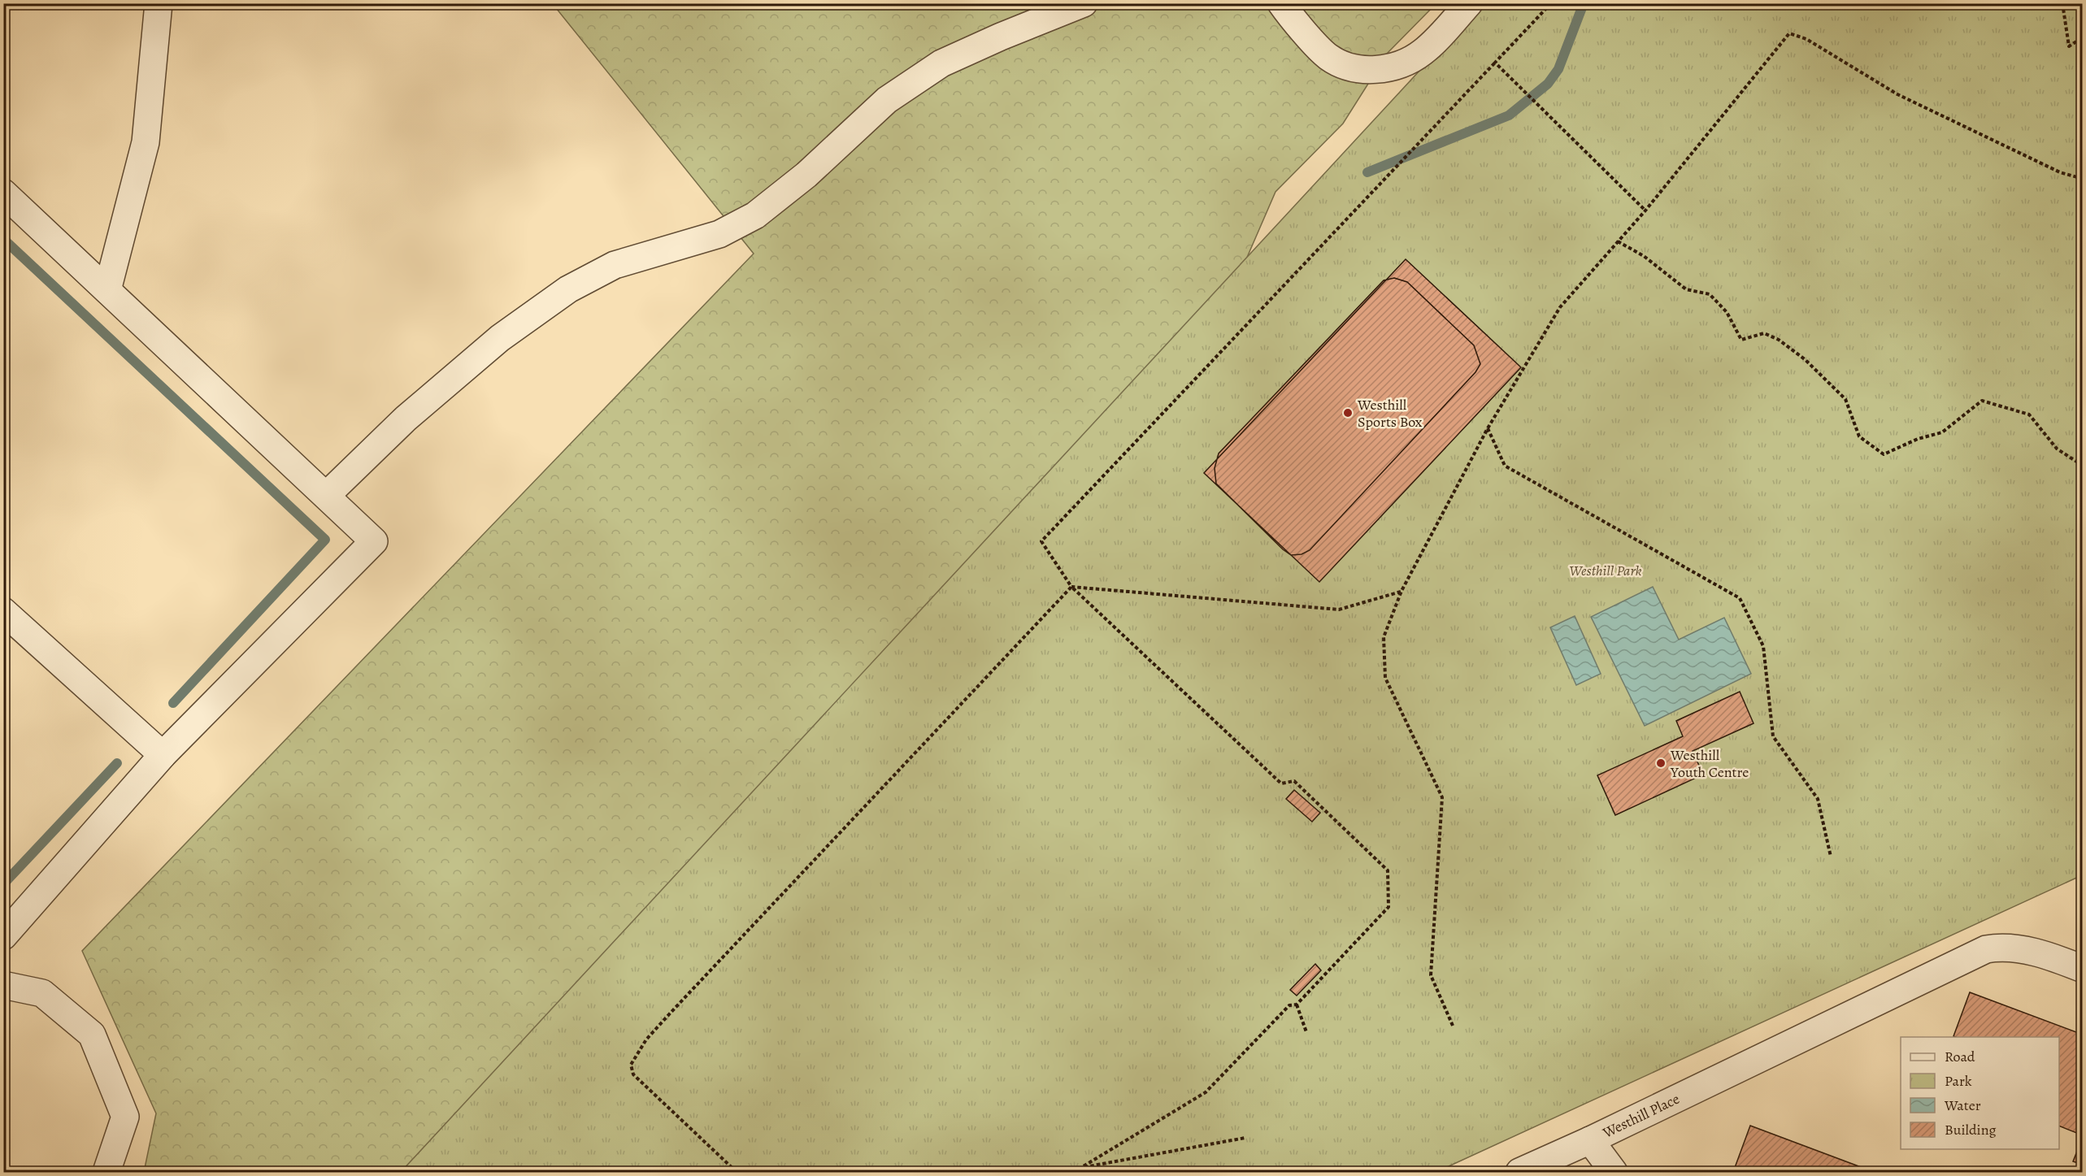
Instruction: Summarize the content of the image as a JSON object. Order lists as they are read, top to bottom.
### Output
{
  "streets": {
    "street": ["Westhill Place"]
  },
  "parks": ["Westhill Park"],
  "places": ["Westhill Sports Box", "Westhill Youth Centre"],
  "legend": [
    "Road",
    "Park",
    "Water",
    "Building"
  ]
}
